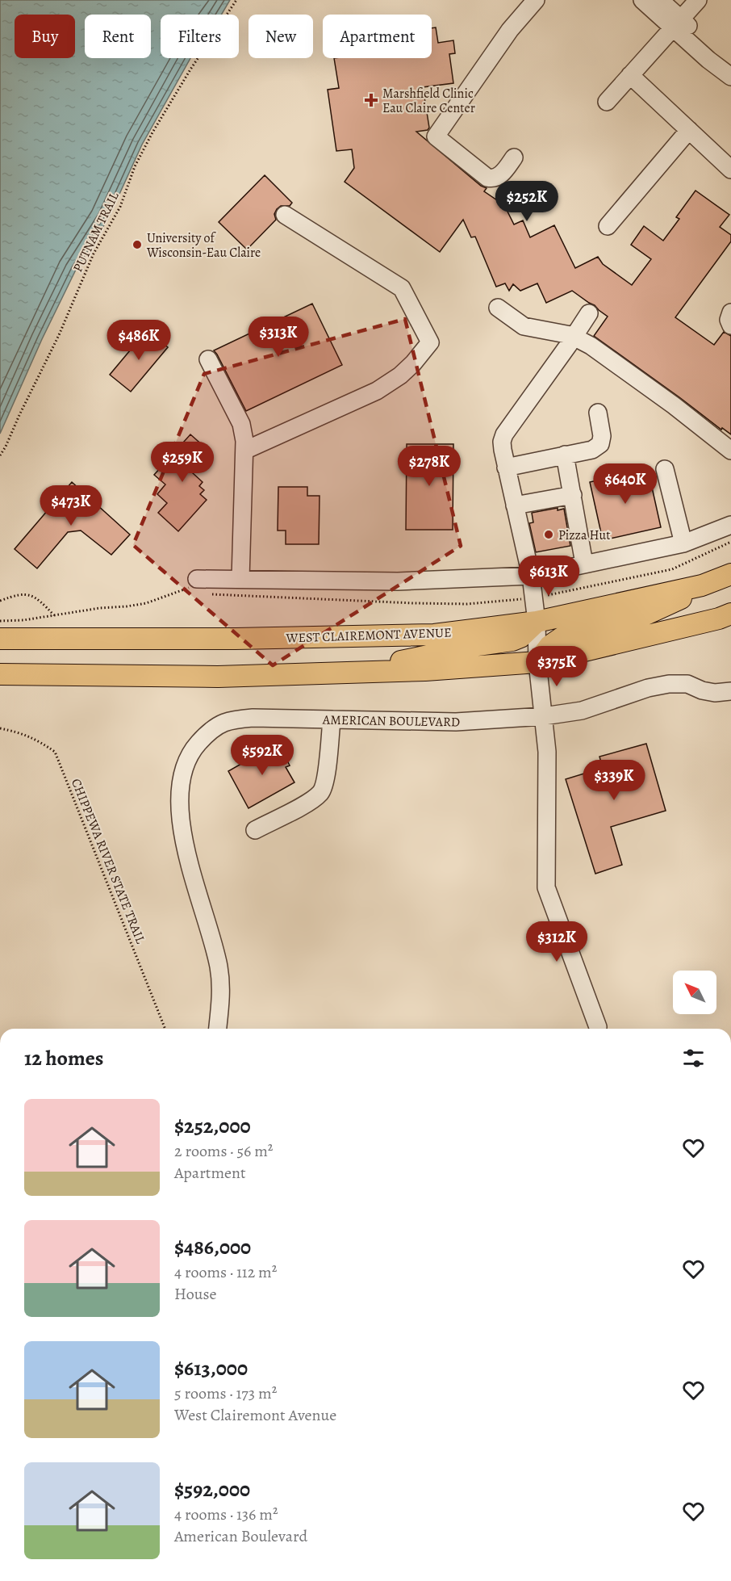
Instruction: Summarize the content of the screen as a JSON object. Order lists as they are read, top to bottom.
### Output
{
  "streets": {
    "main road": ["WEST CLAIREMONT AVENUE"],
    "street": ["AMERICAN BOULEVARD"],
    "path": ["PUTNAM TRAIL", "CHIPPEWA RIVER STATE TRAIL"]
  },
  "places": {
    "health": ["Marshfield Clinic Eau Claire Center"],
    "other": ["University of Wisconsin-Eau Claire", "Pizza Hut"]
  },
  "north": "top left",
  "page": {
    "chip": [
      "Buy",
      "Rent",
      "Filters",
      "New",
      "Apartment"
    ],
    "price": [
      "$252K",
      "$313K",
      "$486K",
      "$259K",
      "$278K",
      "$640K",
      "$473K",
      "$613K",
      "$375K",
      "$592K",
      "$339K",
      "$312K"
    ],
    "heading": "12 homes",
    "list": [
      {
        "name": "$252,000",
        "note": "2 rooms · 56 m² · Apartment"
      },
      {
        "name": "$486,000",
        "note": "4 rooms · 112 m² · House"
      },
      {
        "name": "$613,000",
        "note": "5 rooms · 173 m² · West Clairemont Avenue"
      },
      {
        "name": "$592,000",
        "note": "4 rooms · 136 m² · American Boulevard"
      }
    ]
  }
}
